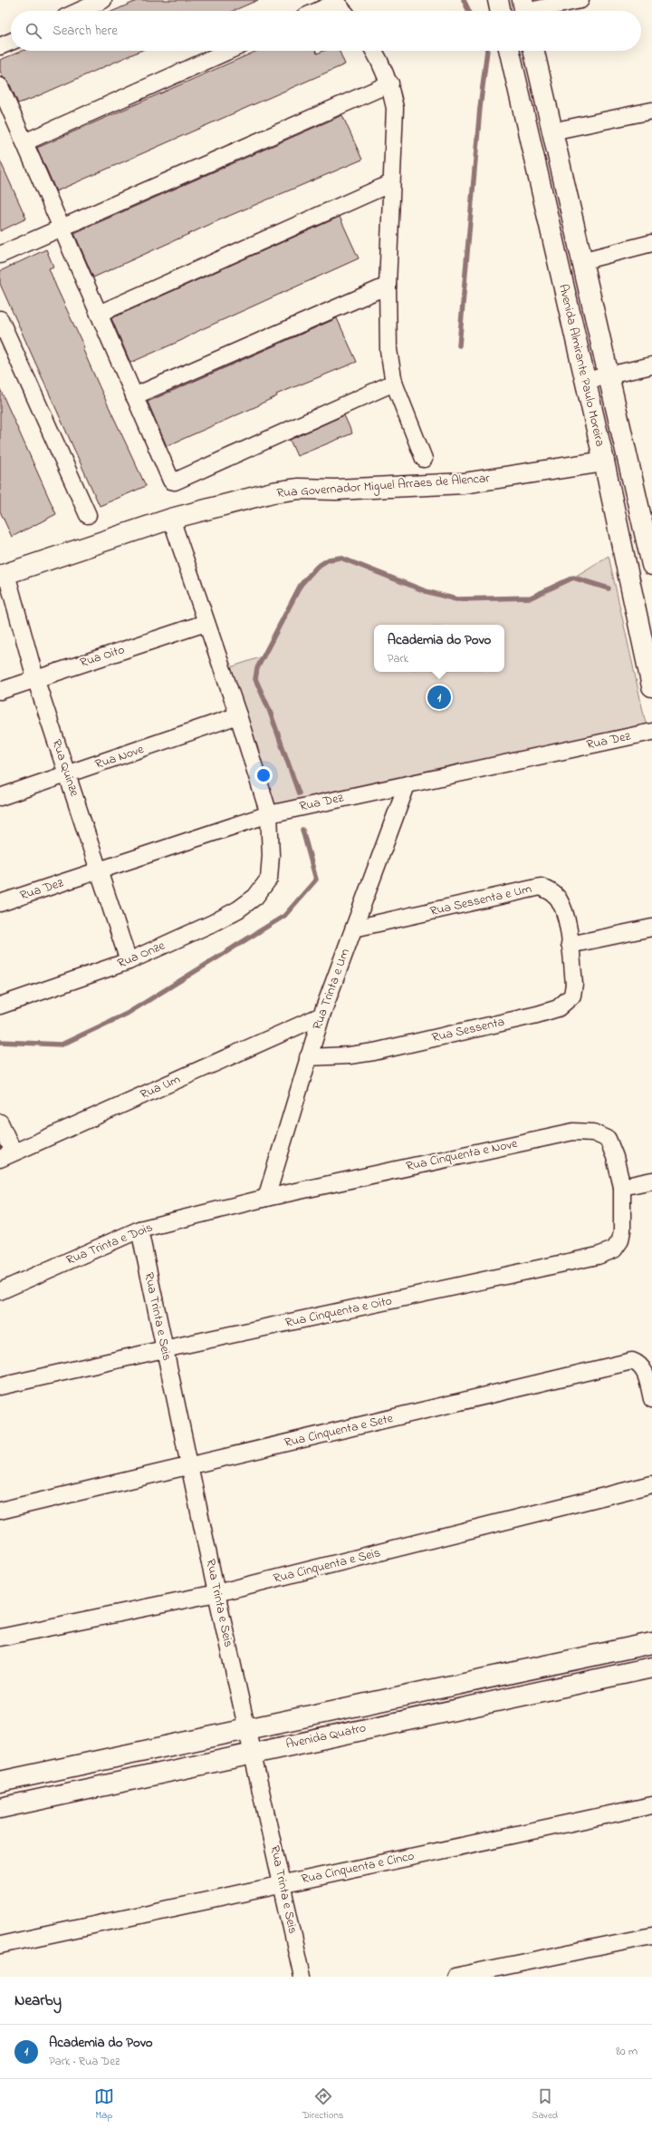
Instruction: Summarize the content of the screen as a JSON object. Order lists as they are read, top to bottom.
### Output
{
  "streets": {
    "street": [
      "Avenida Almirante Paulo Moreira",
      "Rua Governador Miguel Arraes de Alencar",
      "Rua Oito",
      "Rua Dez",
      "Rua Nove",
      "Rua Quinze",
      "Rua Sessenta e Um",
      "Rua Onze",
      "Rua Trinta e Um",
      "Rua Sessenta",
      "Rua Um",
      "Rua Cinquenta e Nove",
      "Rua Trinta e Dois",
      "Rua Cinquenta e Oito",
      "Rua Trinta e Seis",
      "Rua Cinquenta e Sete",
      "Rua Cinquenta e Seis",
      "Avenida Quatro",
      "Rua Cinquenta e Cinco"
    ]
  },
  "crossings": [
    ["Avenida Almirante Paulo Moreira", "Rua Governador Miguel Arraes de Alencar"],
    ["Rua Governador Miguel Arraes de Alencar", "Rua Quinze"],
    ["Rua Oito", "Rua Quinze"],
    ["Rua Dez", "Rua Quinze"],
    ["Rua Dez", "Rua Onze"],
    ["Rua Dez", "Rua Trinta e Um"],
    ["Rua Nove", "Rua Quinze"],
    ["Rua Quinze", "Rua Onze"],
    ["Rua Sessenta e Um", "Rua Trinta e Um"],
    ["Rua Sessenta e Um", "Rua Sessenta"],
    ["Rua Trinta e Um", "Rua Sessenta"],
    ["Rua Trinta e Um", "Rua Um"],
    ["Rua Trinta e Um", "Rua Cinquenta e Nove"],
    ["Rua Trinta e Um", "Rua Trinta e Dois"],
    ["Rua Cinquenta e Nove", "Rua Trinta e Dois"],
    ["Rua Cinquenta e Nove", "Rua Cinquenta e Oito"],
    ["Rua Trinta e Dois", "Rua Trinta e Seis"],
    ["Rua Cinquenta e Oito", "Rua Trinta e Seis"],
    ["Rua Trinta e Seis", "Rua Cinquenta e Sete"],
    ["Rua Trinta e Seis", "Rua Cinquenta e Seis"],
    ["Rua Trinta e Seis", "Avenida Quatro"],
    ["Rua Trinta e Seis", "Rua Cinquenta e Cinco"]
  ],
  "page": {
    "search": "Search here",
    "popup": ["Academia do Povo", "Park"],
    "pins": "1",
    "heading": "Nearby",
    "list": [
      {
        "mark": "1",
        "name": "Academia do Povo",
        "note": "Park · Rua Dez",
        "value": "80 m"
      }
    ],
    "nav": ["Map", "Directions", "Saved"]
  }
}
